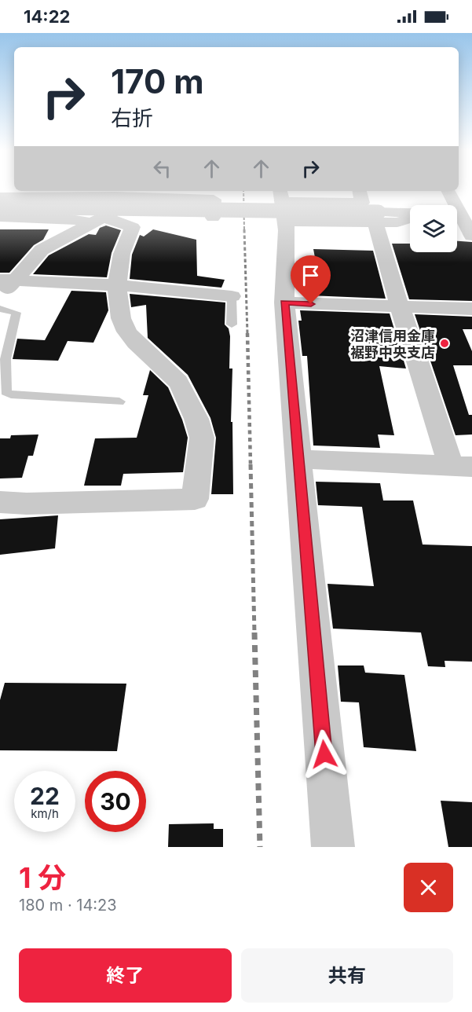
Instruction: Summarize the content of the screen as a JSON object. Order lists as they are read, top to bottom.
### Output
{
  "places": ["沼津信用金庫 裾野中央支店"],
  "page": {
    "status": "14:22",
    "turn": ["170 m", "右折"],
    "speed": "22 km/h",
    "limit": "30",
    "heading": ["1 分", "180 m · 14:23"],
    "buttons": ["終了", "共有"]
  }
}
